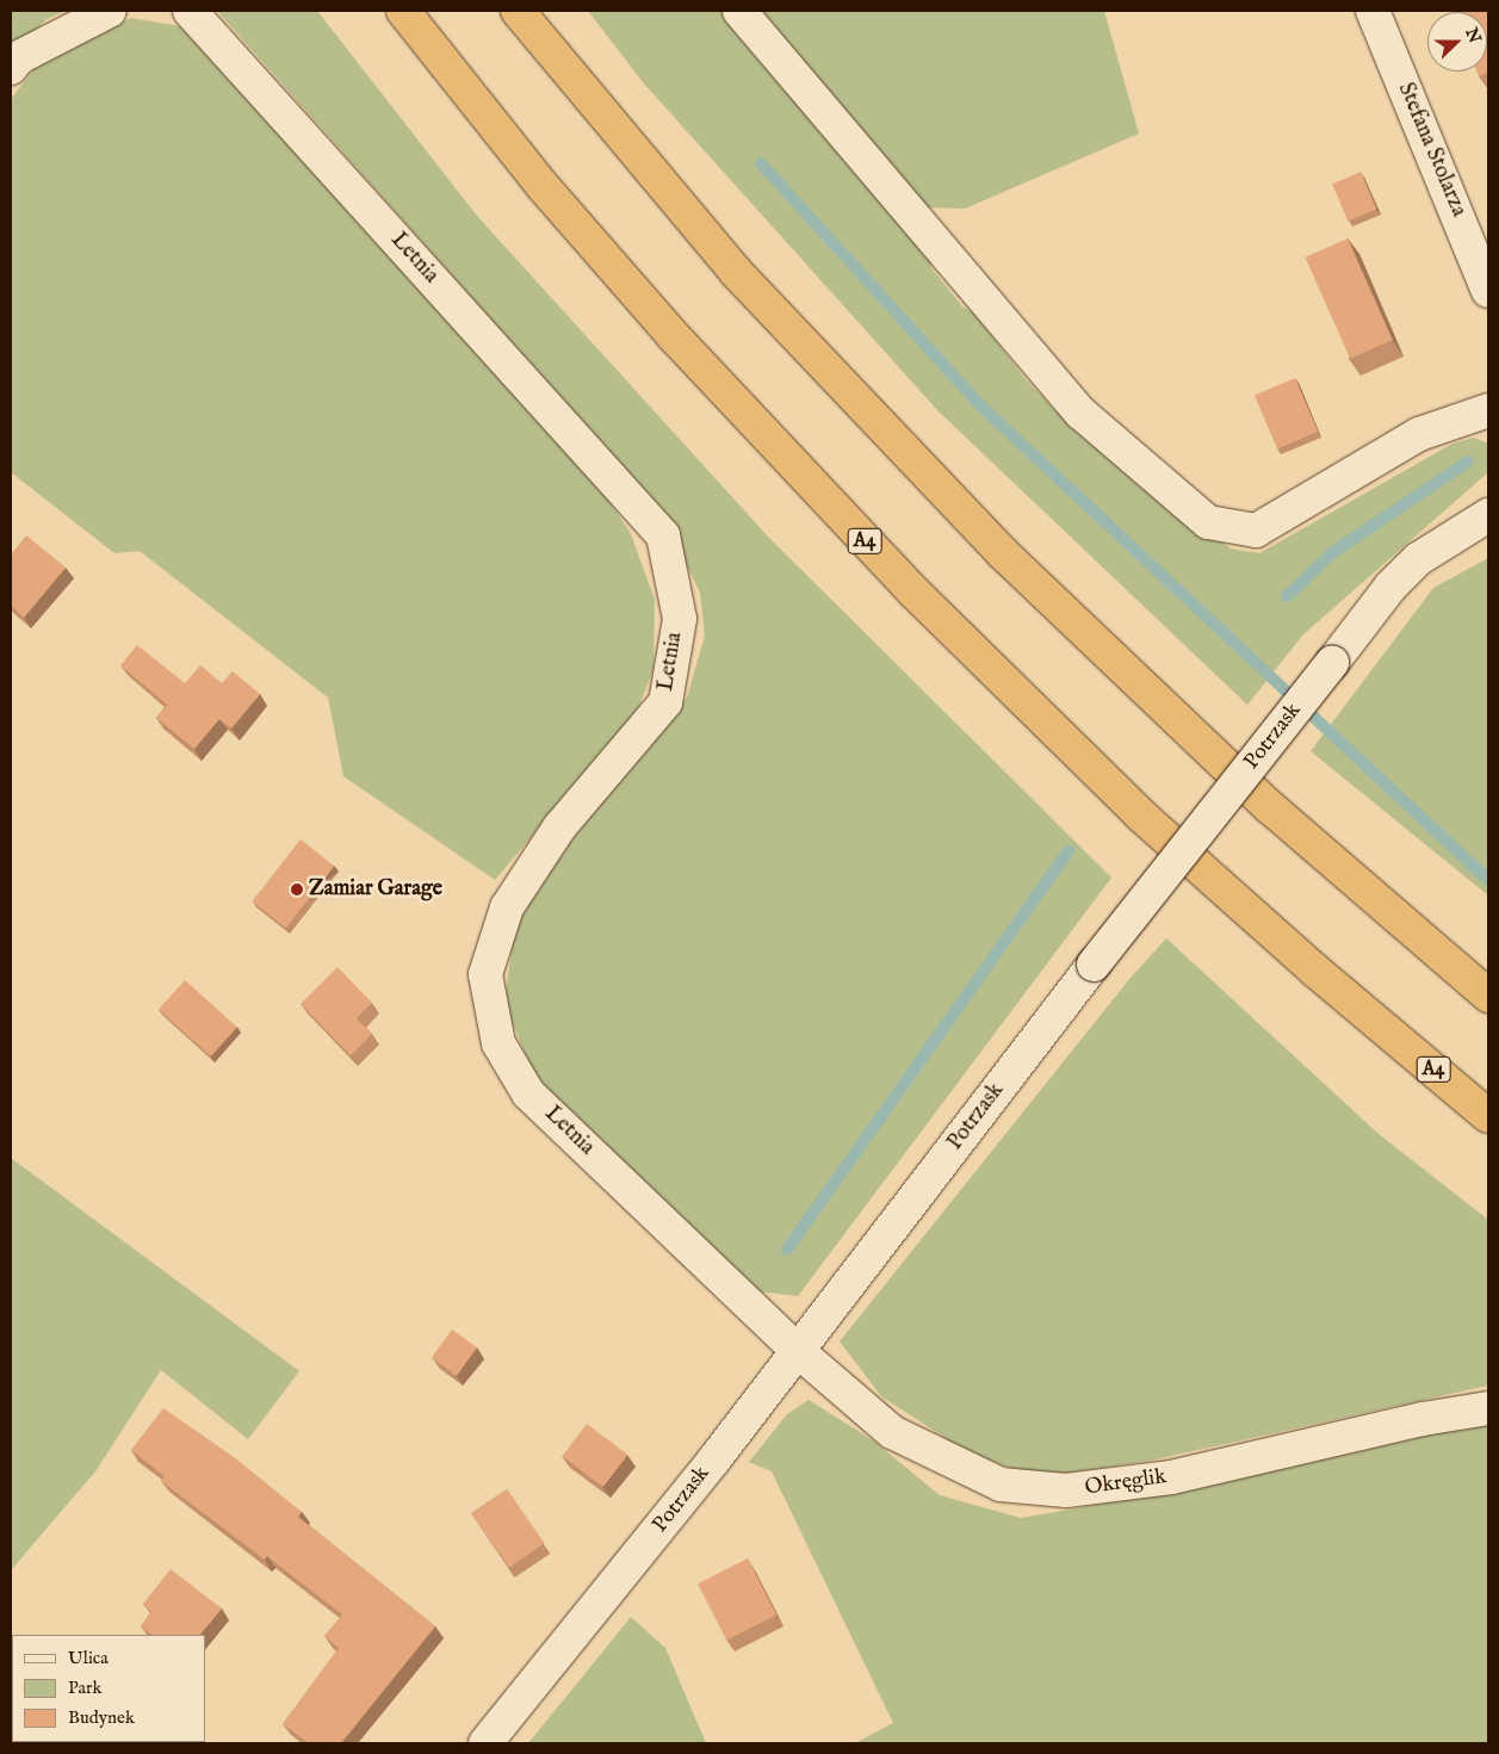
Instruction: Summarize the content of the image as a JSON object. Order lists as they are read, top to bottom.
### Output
{
  "streets": {
    "highway": ["A4"],
    "street": [
      "Stefana Stolarza",
      "Letnia",
      "Potrzask",
      "Okręglik"
    ]
  },
  "crossings": [
    ["Letnia", "Potrzask"],
    ["Letnia", "Okręglik"],
    ["Potrzask", "Okręglik"]
  ],
  "places": ["Zamiar Garage"],
  "legend": ["Ulica", "Park", "Budynek"],
  "north": "right"
}
